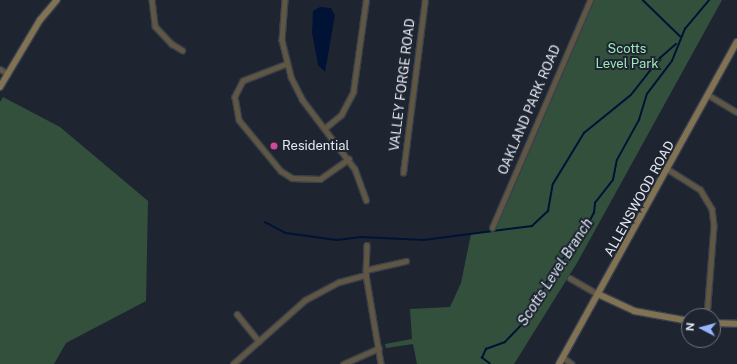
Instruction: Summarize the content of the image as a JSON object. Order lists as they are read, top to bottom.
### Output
{
  "streets": {
    "street": ["VALLEY FORGE ROAD", "OAKLAND PARK ROAD", "ALLENSWOOD ROAD"]
  },
  "water": ["Scotts Level Branch"],
  "parks": ["Scotts Level Park"],
  "places": ["Residential"],
  "north": "left"
}
